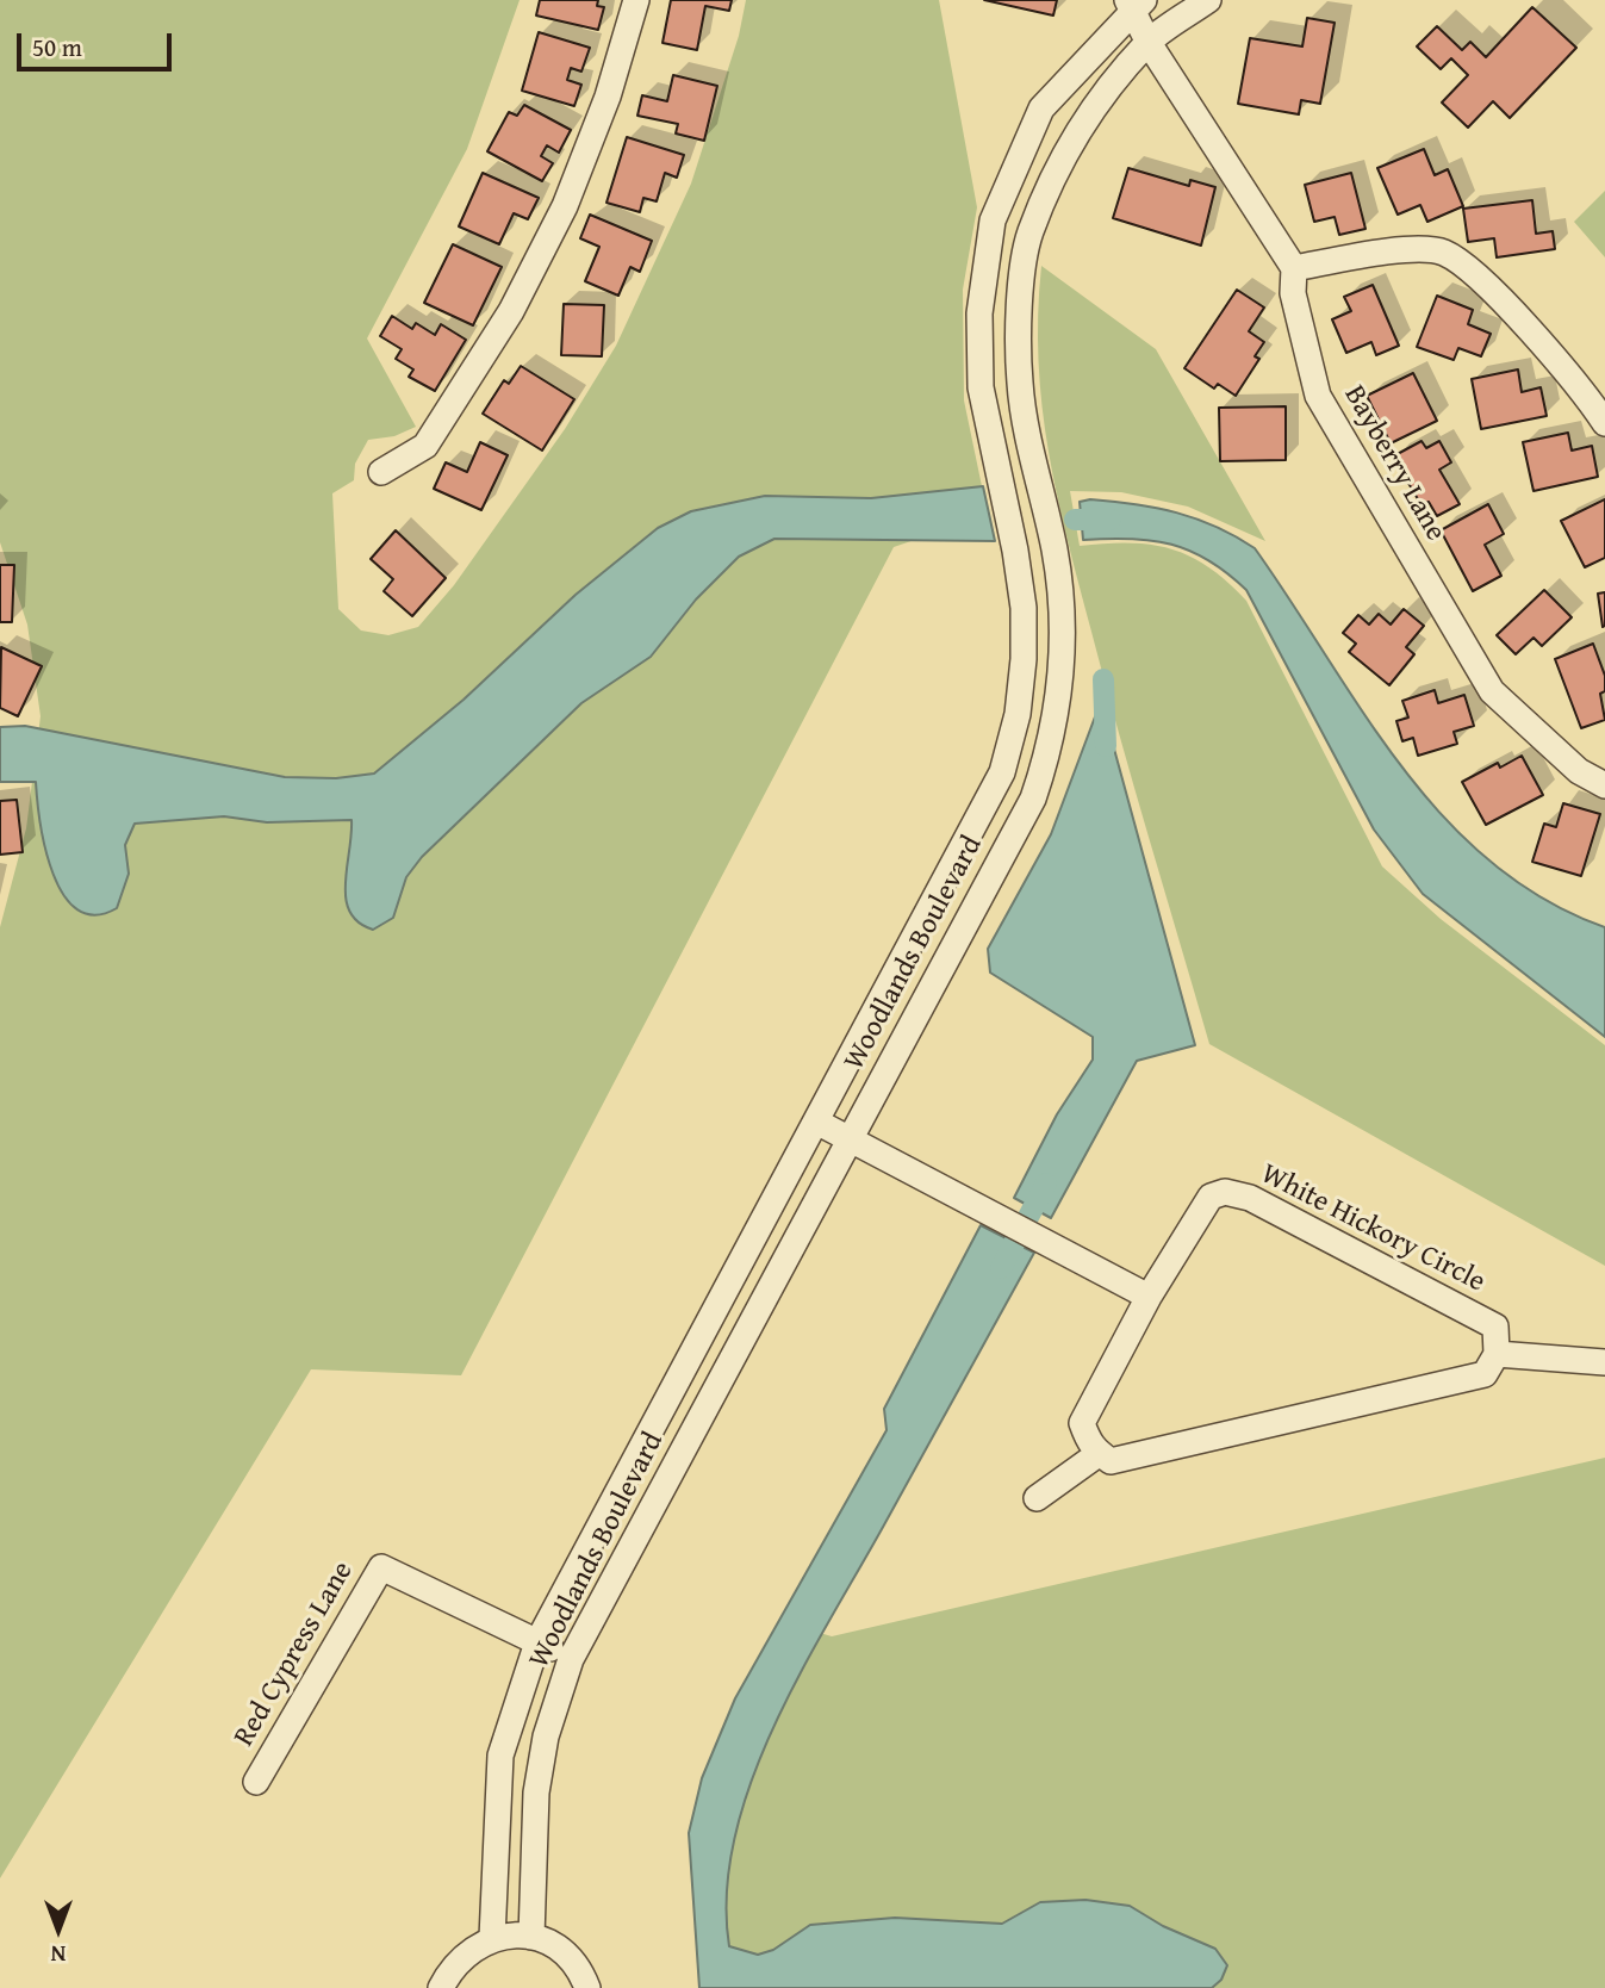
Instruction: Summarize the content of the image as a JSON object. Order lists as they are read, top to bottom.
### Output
{
  "streets": {
    "street": [
      "Bayberry Lane",
      "Woodlands Boulevard",
      "White Hickory Circle",
      "Red Cypress Lane"
    ]
  },
  "crossings": [
    ["Bayberry Lane", "Woodlands Boulevard"],
    ["Woodlands Boulevard", "Red Cypress Lane"]
  ],
  "scale_bar": "50 m",
  "north": "bottom"
}
